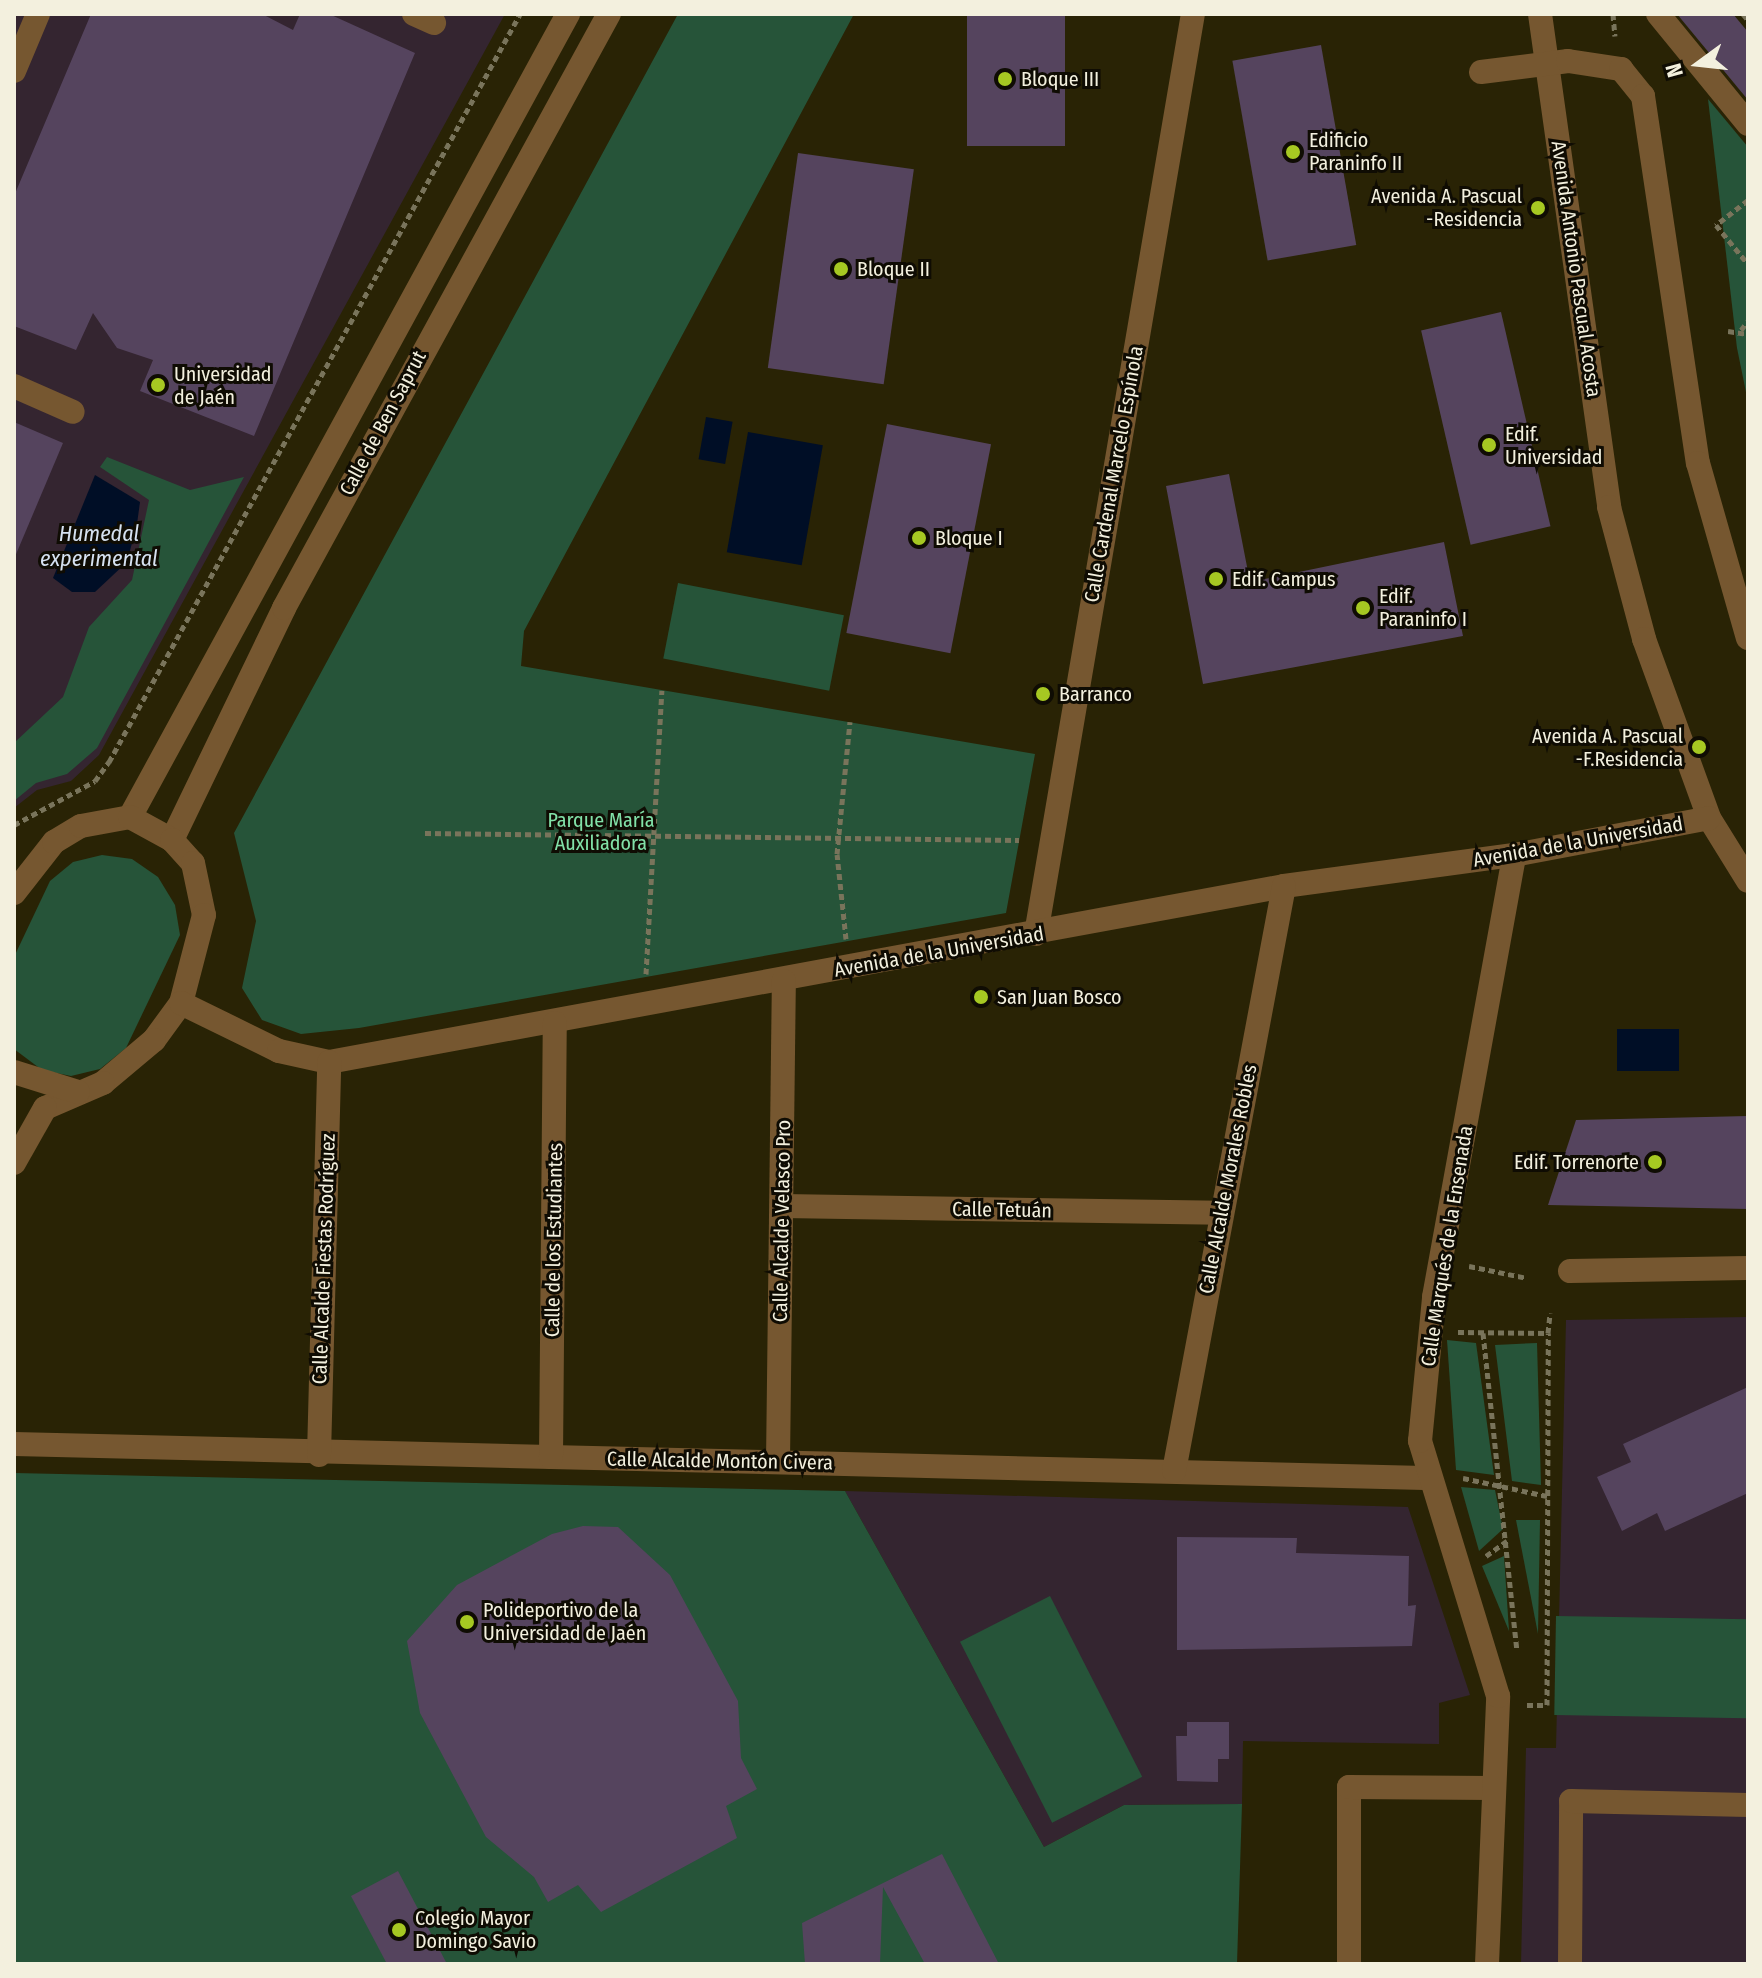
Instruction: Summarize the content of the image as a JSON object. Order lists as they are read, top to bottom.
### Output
{
  "streets": {
    "street": [
      "Avenida Antonio Pascual Acosta",
      "Calle de Ben Saprut",
      "Calle Cardenal Marcelo Espínola",
      "Avenida de la Universidad",
      "Calle Alcalde Morales Robles",
      "Calle Tetuán",
      "Calle Alcalde Velasco Pro",
      "Calle de los Estudiantes",
      "Calle Marqués de la Ensenada",
      "Calle Alcalde Fiestas Rodríguez",
      "Calle Alcalde Montón Civera"
    ]
  },
  "crossings": [
    ["Avenida Antonio Pascual Acosta", "Avenida de la Universidad"],
    ["Calle Cardenal Marcelo Espínola", "Avenida de la Universidad"],
    ["Avenida de la Universidad", "Calle Alcalde Morales Robles"],
    ["Avenida de la Universidad", "Calle Alcalde Velasco Pro"],
    ["Avenida de la Universidad", "Calle de los Estudiantes"],
    ["Avenida de la Universidad", "Calle Marqués de la Ensenada"],
    ["Avenida de la Universidad", "Calle Alcalde Fiestas Rodríguez"],
    ["Calle Alcalde Morales Robles", "Calle Tetuán"],
    ["Calle Alcalde Morales Robles", "Calle Alcalde Montón Civera"],
    ["Calle Tetuán", "Calle Alcalde Velasco Pro"],
    ["Calle Alcalde Velasco Pro", "Calle Alcalde Montón Civera"],
    ["Calle de los Estudiantes", "Calle Alcalde Montón Civera"],
    ["Calle Marqués de la Ensenada", "Calle Alcalde Montón Civera"],
    ["Calle Alcalde Fiestas Rodríguez", "Calle Alcalde Montón Civera"]
  ],
  "water": ["Humedal experimental"],
  "parks": ["Parque María Auxiliadora"],
  "places": [
    "Bloque III",
    "Edificio Paraninfo II",
    "Avenida A. Pascual -Residencia",
    "Bloque II",
    "Universidad de Jaén",
    "Edif. Universidad",
    "Bloque I",
    "Edif. Campus",
    "Edif. Paraninfo I",
    "Barranco",
    "Avenida A. Pascual -F.Residencia",
    "San Juan Bosco",
    "Edif. Torrenorte",
    "Polideportivo de la Universidad de Jaén",
    "Colegio Mayor Domingo Savio"
  ],
  "north": "left"
}
